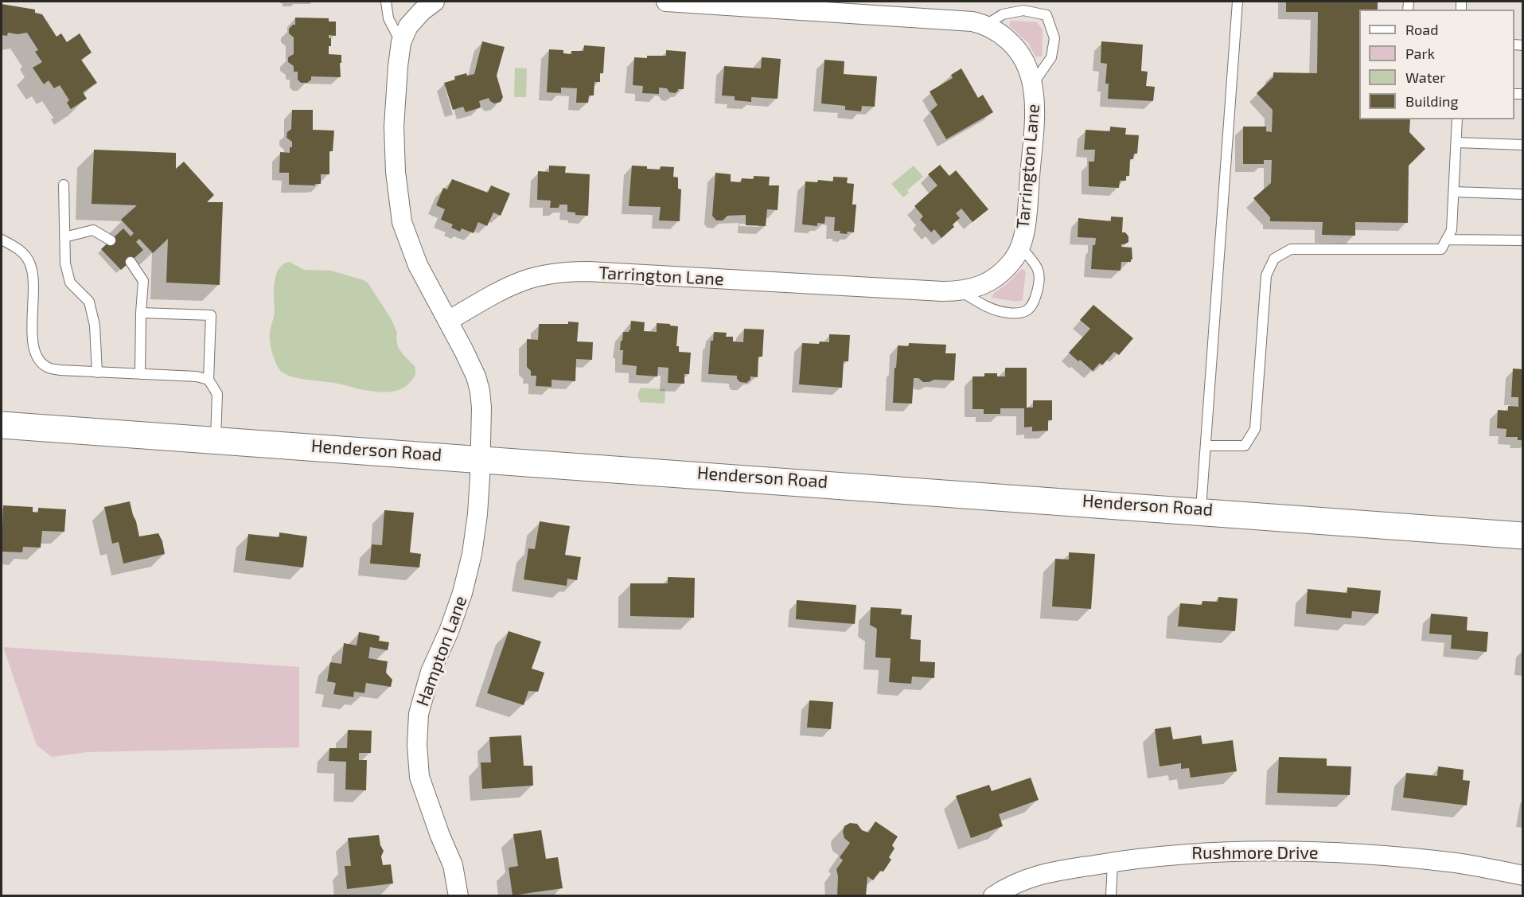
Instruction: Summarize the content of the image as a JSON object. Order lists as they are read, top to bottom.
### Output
{
  "streets": {
    "main road": ["Henderson Road"],
    "street": ["Tarrington Lane", "Hampton Lane", "Rushmore Drive"]
  },
  "crossings": [
    ["Henderson Road", "Hampton Lane"]
  ],
  "legend": [
    "Road",
    "Park",
    "Water",
    "Building"
  ]
}
